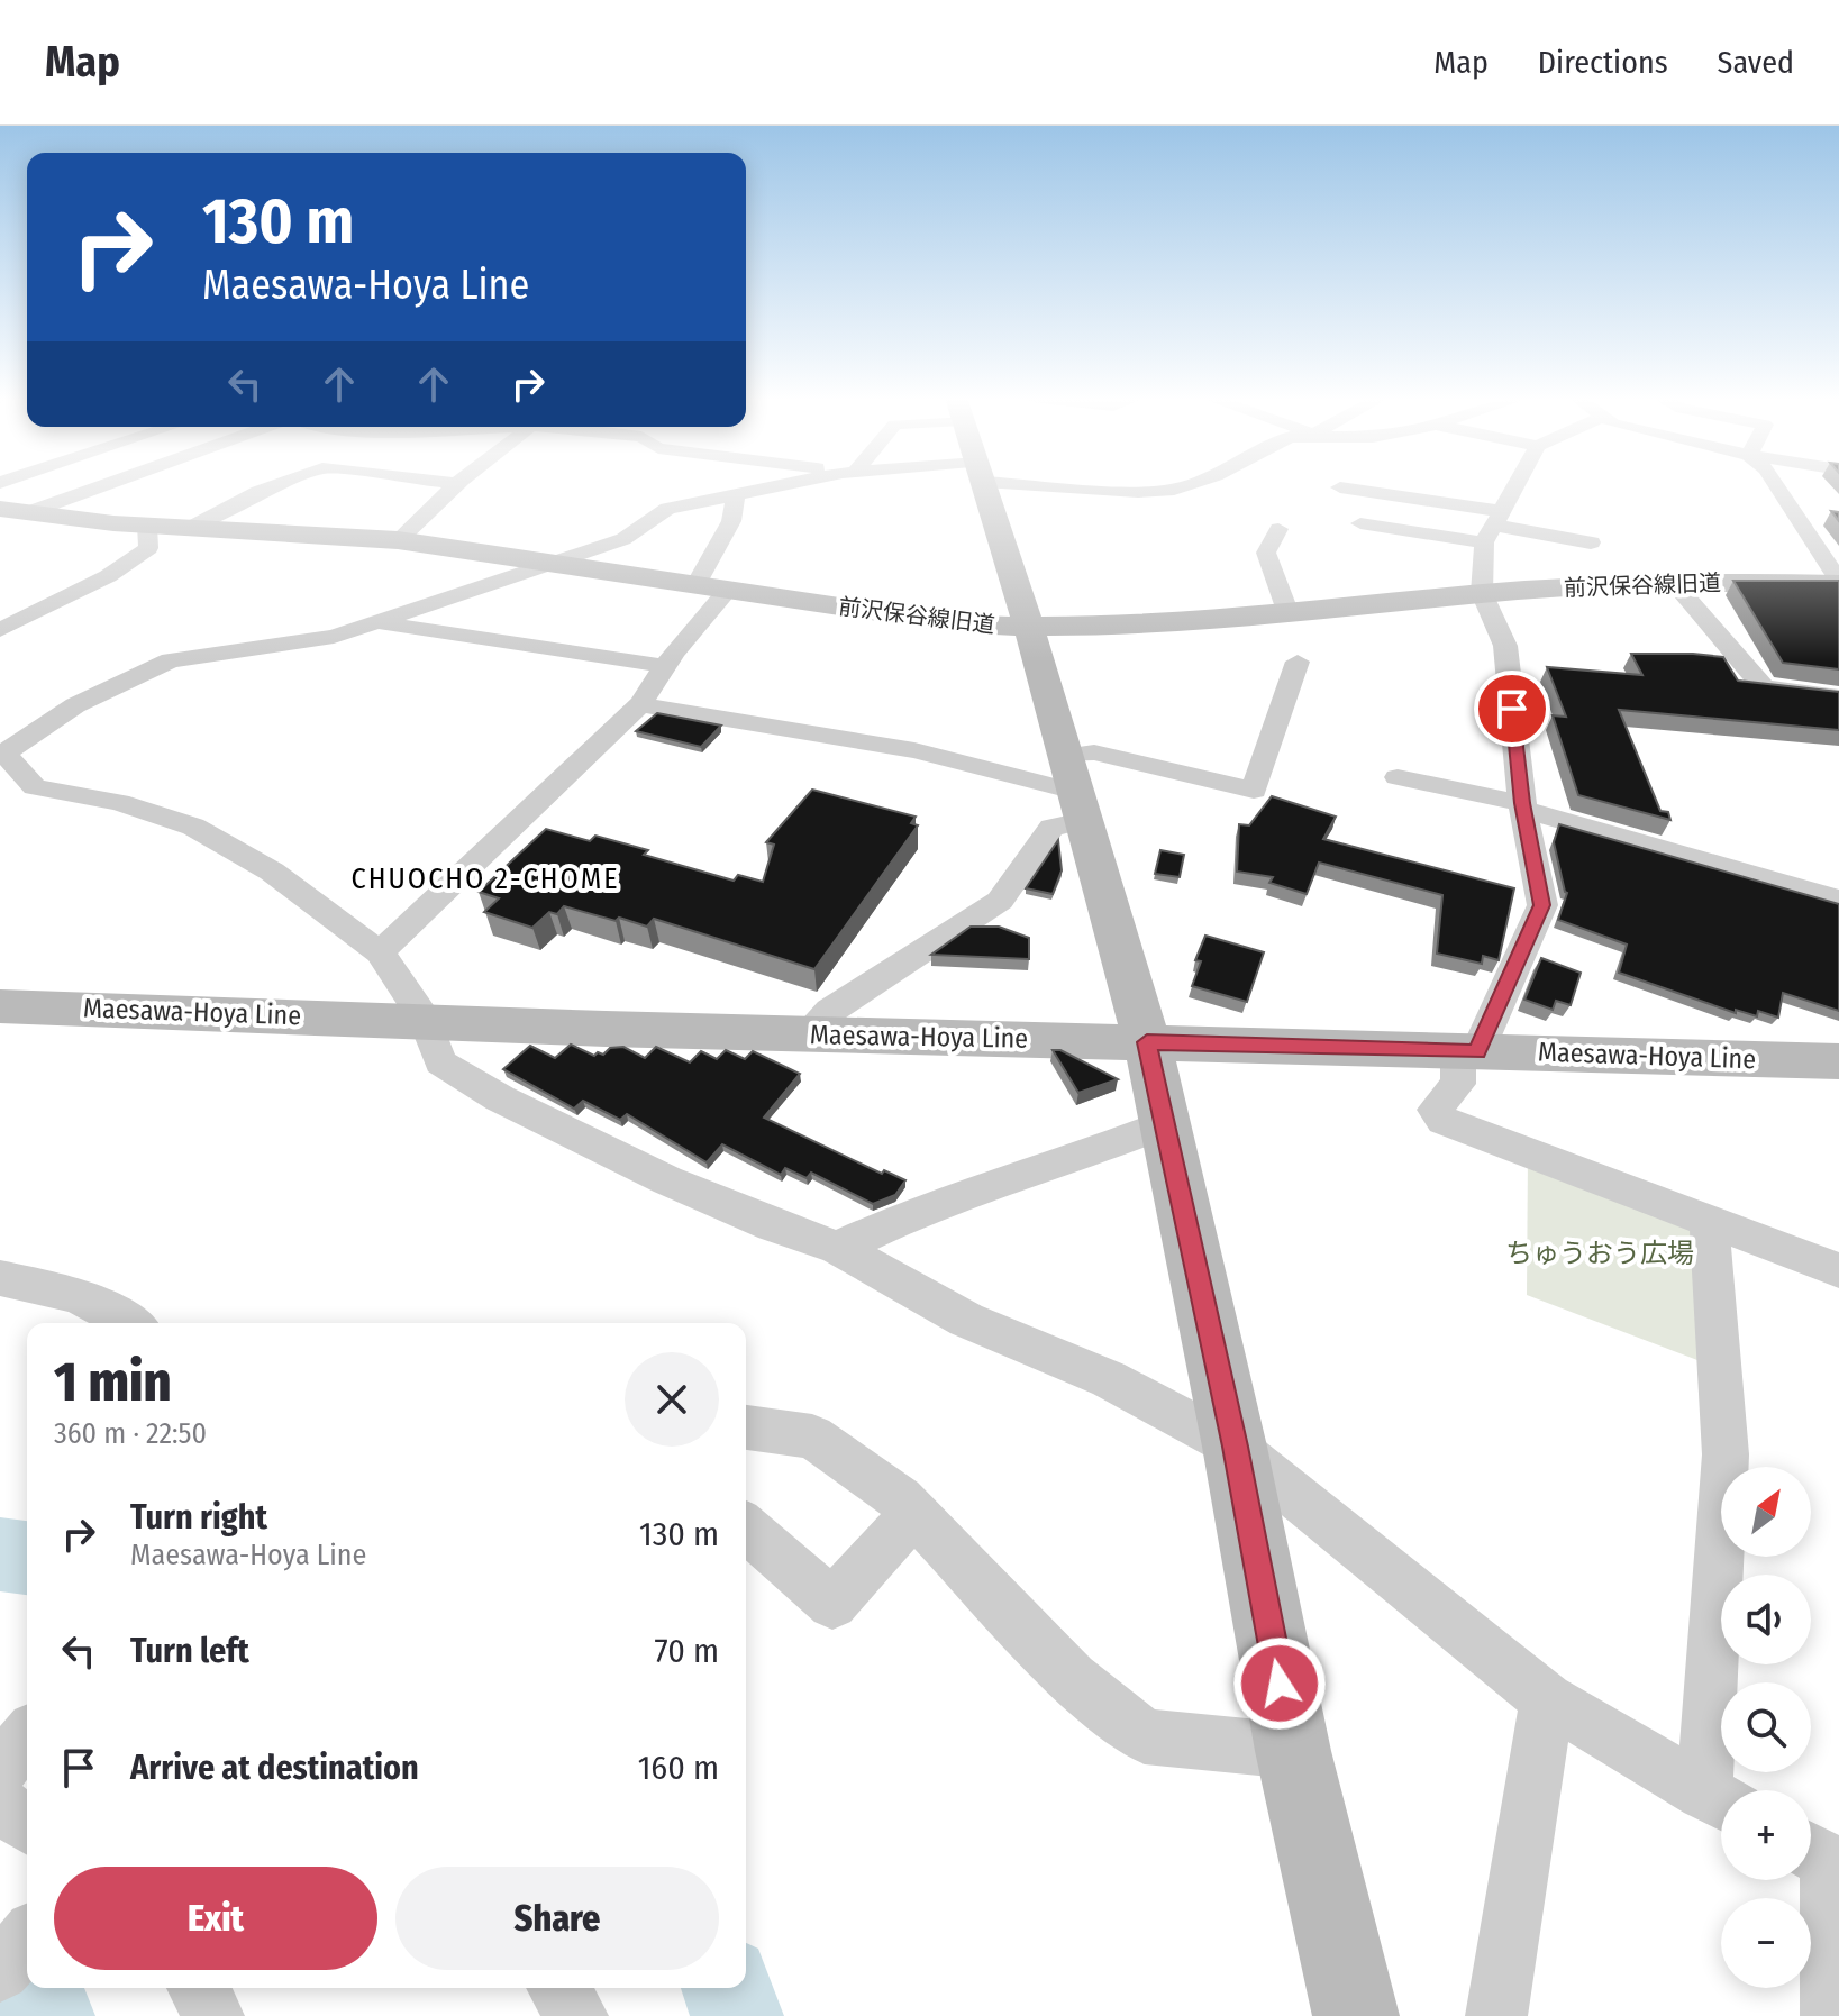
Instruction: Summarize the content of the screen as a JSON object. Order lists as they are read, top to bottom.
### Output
{
  "streets": {
    "street": ["前沢保谷線旧道", "Maesawa-Hoya Line"]
  },
  "districts": ["CHUOCHO 2-CHOME"],
  "parks": ["ちゅうおう広場"],
  "north": "top right",
  "page": {
    "header": "Map",
    "nav": ["Map", "Directions", "Saved"],
    "turn": ["130 m", "Maesawa-Hoya Line"],
    "heading": ["1 min", "360 m · 22:50"],
    "map_buttons": ["+", "−"],
    "list": [
      {
        "name": "Turn right",
        "note": "Maesawa-Hoya Line",
        "value": "130 m"
      },
      {
        "name": "Turn left",
        "value": "70 m"
      },
      {
        "name": "Arrive at destination",
        "value": "160 m"
      }
    ],
    "buttons": ["Exit", "Share"]
  }
}
